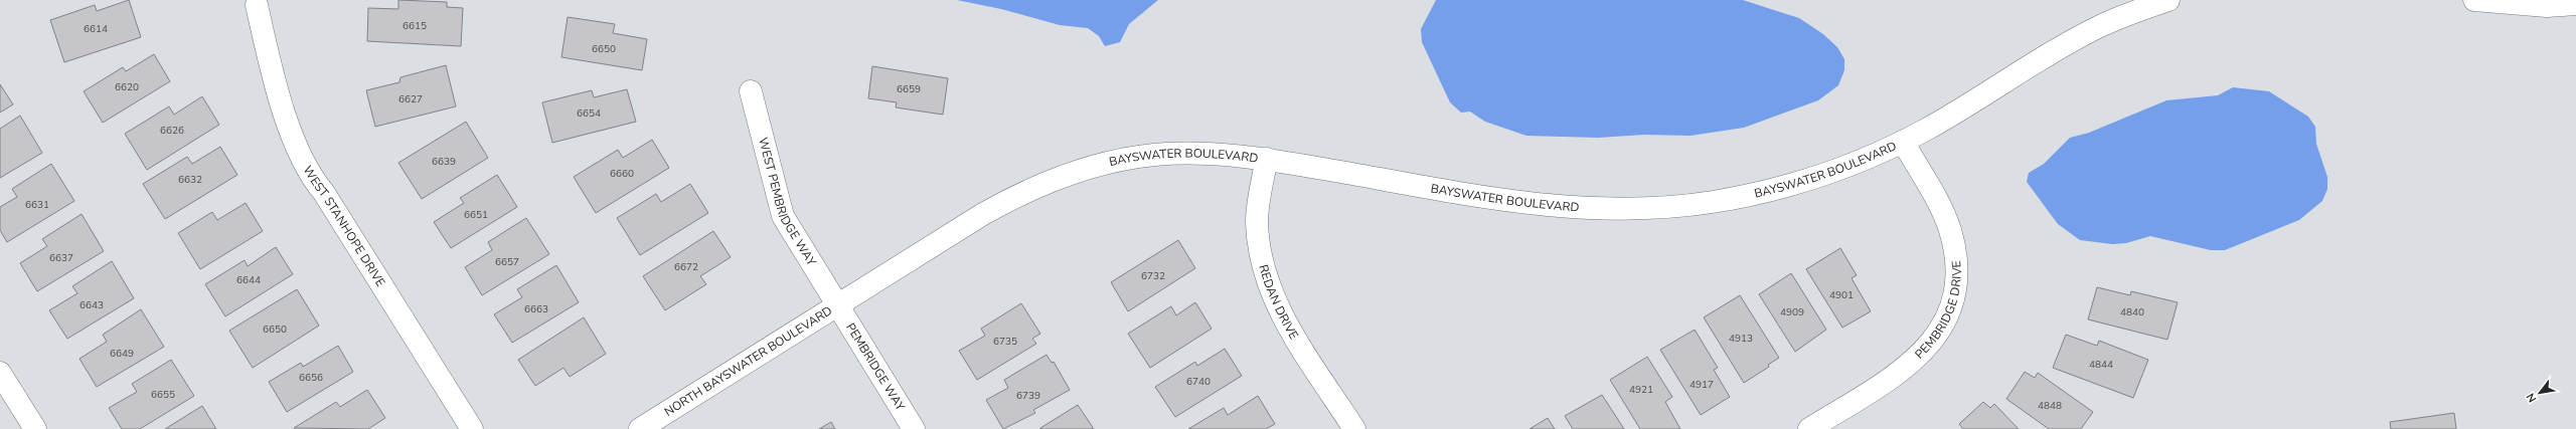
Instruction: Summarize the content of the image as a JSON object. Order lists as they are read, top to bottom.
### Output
{
  "streets": {
    "street": [
      "BAYSWATER BOULEVARD",
      "WEST PEMBRIDGE WAY",
      "WEST STANHOPE DRIVE",
      "REDAN DRIVE",
      "PEMBRIDGE DRIVE",
      "NORTH BAYSWATER BOULEVARD",
      "PEMBRIDGE WAY"
    ]
  },
  "crossings": [
    ["BAYSWATER BOULEVARD", "WEST PEMBRIDGE WAY"],
    ["BAYSWATER BOULEVARD", "REDAN DRIVE"],
    ["BAYSWATER BOULEVARD", "PEMBRIDGE DRIVE"],
    ["BAYSWATER BOULEVARD", "NORTH BAYSWATER BOULEVARD"],
    ["BAYSWATER BOULEVARD", "PEMBRIDGE WAY"],
    ["WEST PEMBRIDGE WAY", "NORTH BAYSWATER BOULEVARD"],
    ["WEST PEMBRIDGE WAY", "PEMBRIDGE WAY"],
    ["NORTH BAYSWATER BOULEVARD", "PEMBRIDGE WAY"]
  ],
  "house_numbers": [
    "6615",
    "6614",
    "6650",
    "6620",
    "6659",
    "6627",
    "6654",
    "6626",
    "6639",
    "6660",
    "6632",
    "6631",
    "6651",
    "6637",
    "6657",
    "6672",
    "6732",
    "6644",
    "4901",
    "6643",
    "6663",
    "4909",
    "4840",
    "6650",
    "4913",
    "6735",
    "6649",
    "4844",
    "6656",
    "6740",
    "4917",
    "4921",
    "6655",
    "6739",
    "4848"
  ],
  "north": "bottom left"
}
